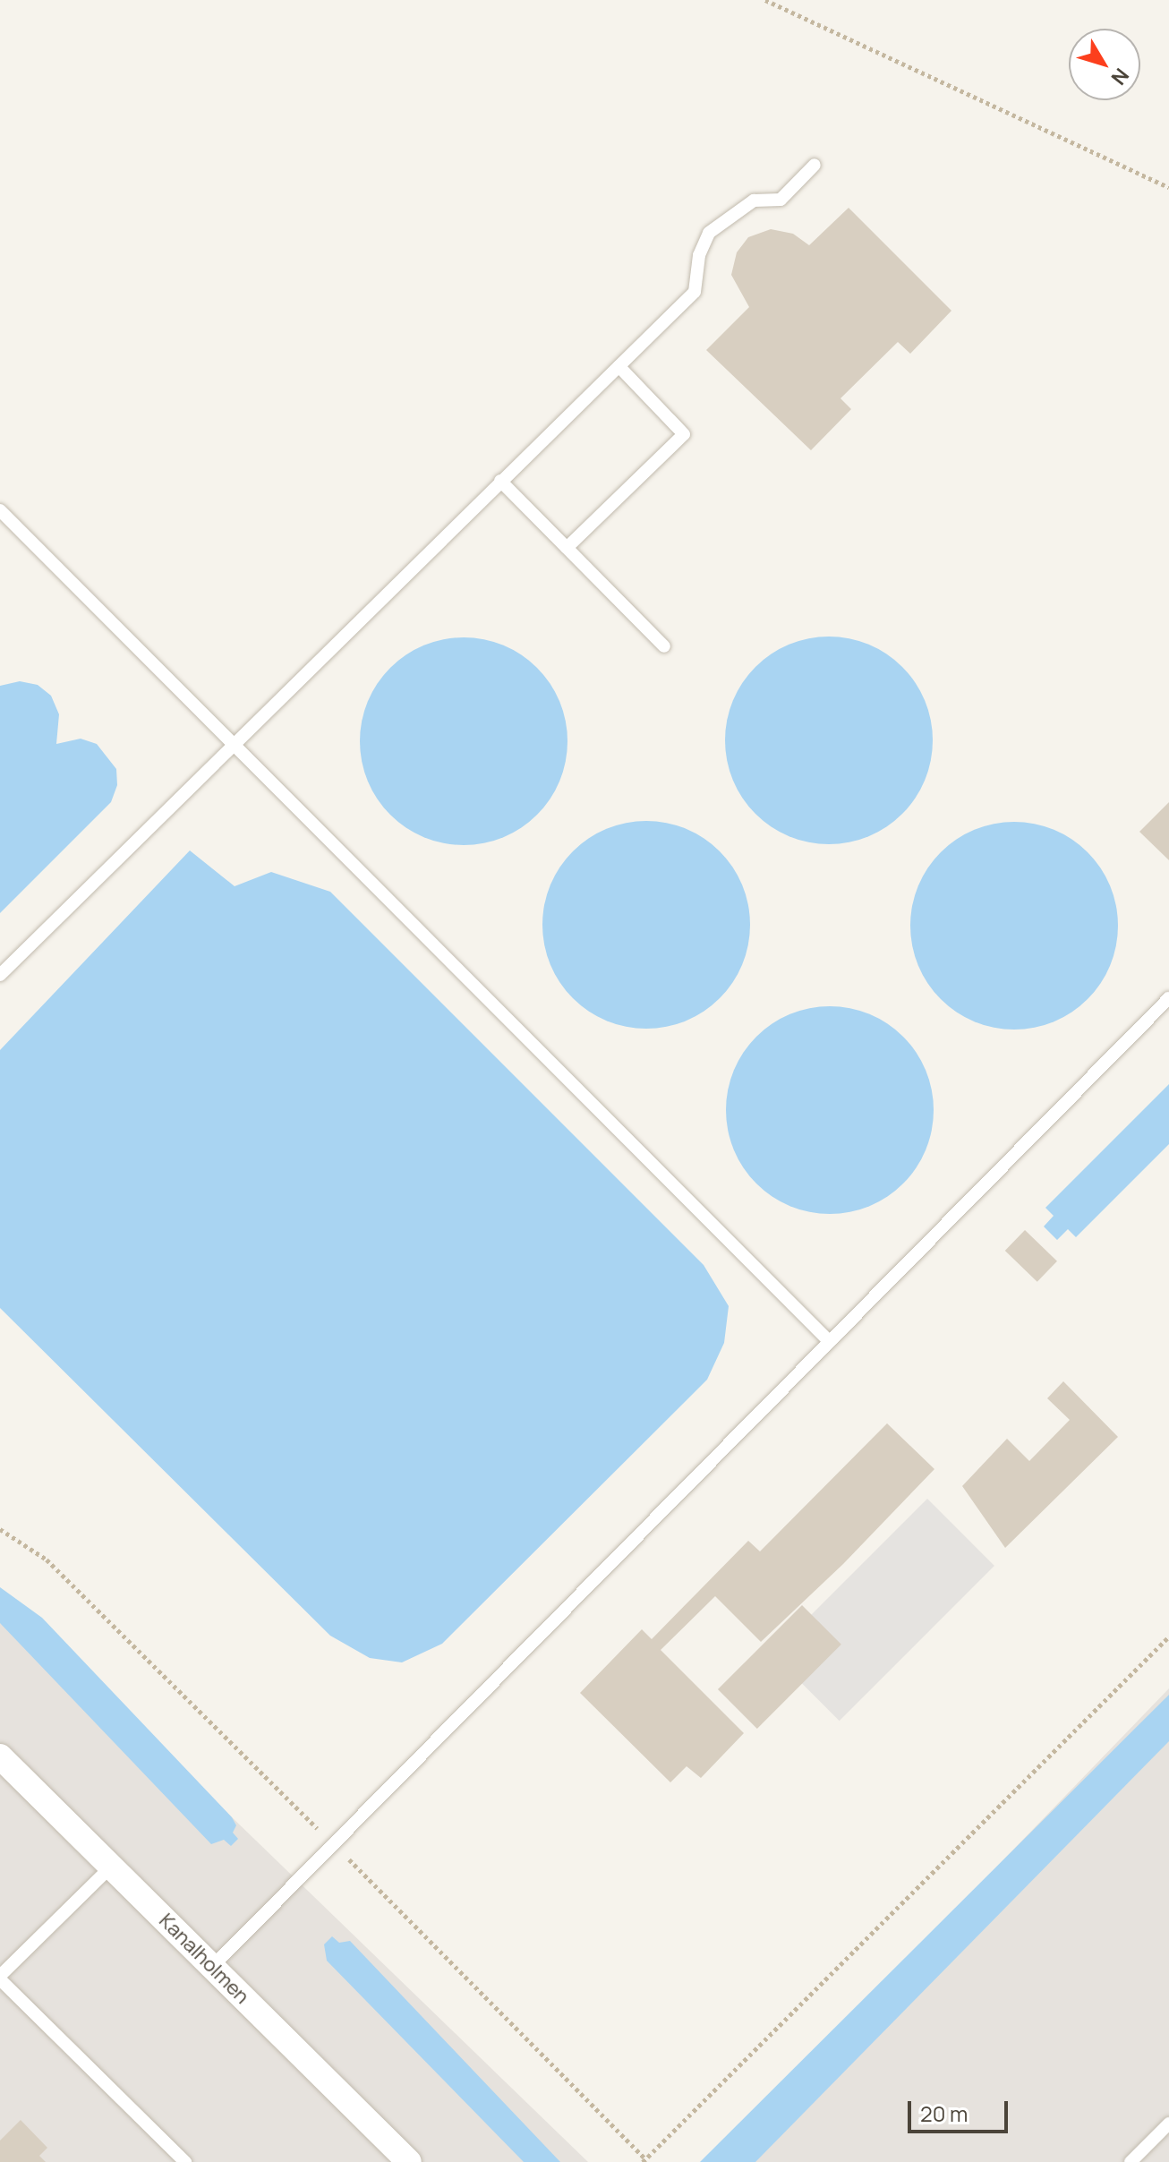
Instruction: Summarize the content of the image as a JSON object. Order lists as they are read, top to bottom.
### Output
{
  "streets": {
    "street": ["Kanalholmen"]
  },
  "scale_bar": "20 m",
  "north": "bottom right"
}
